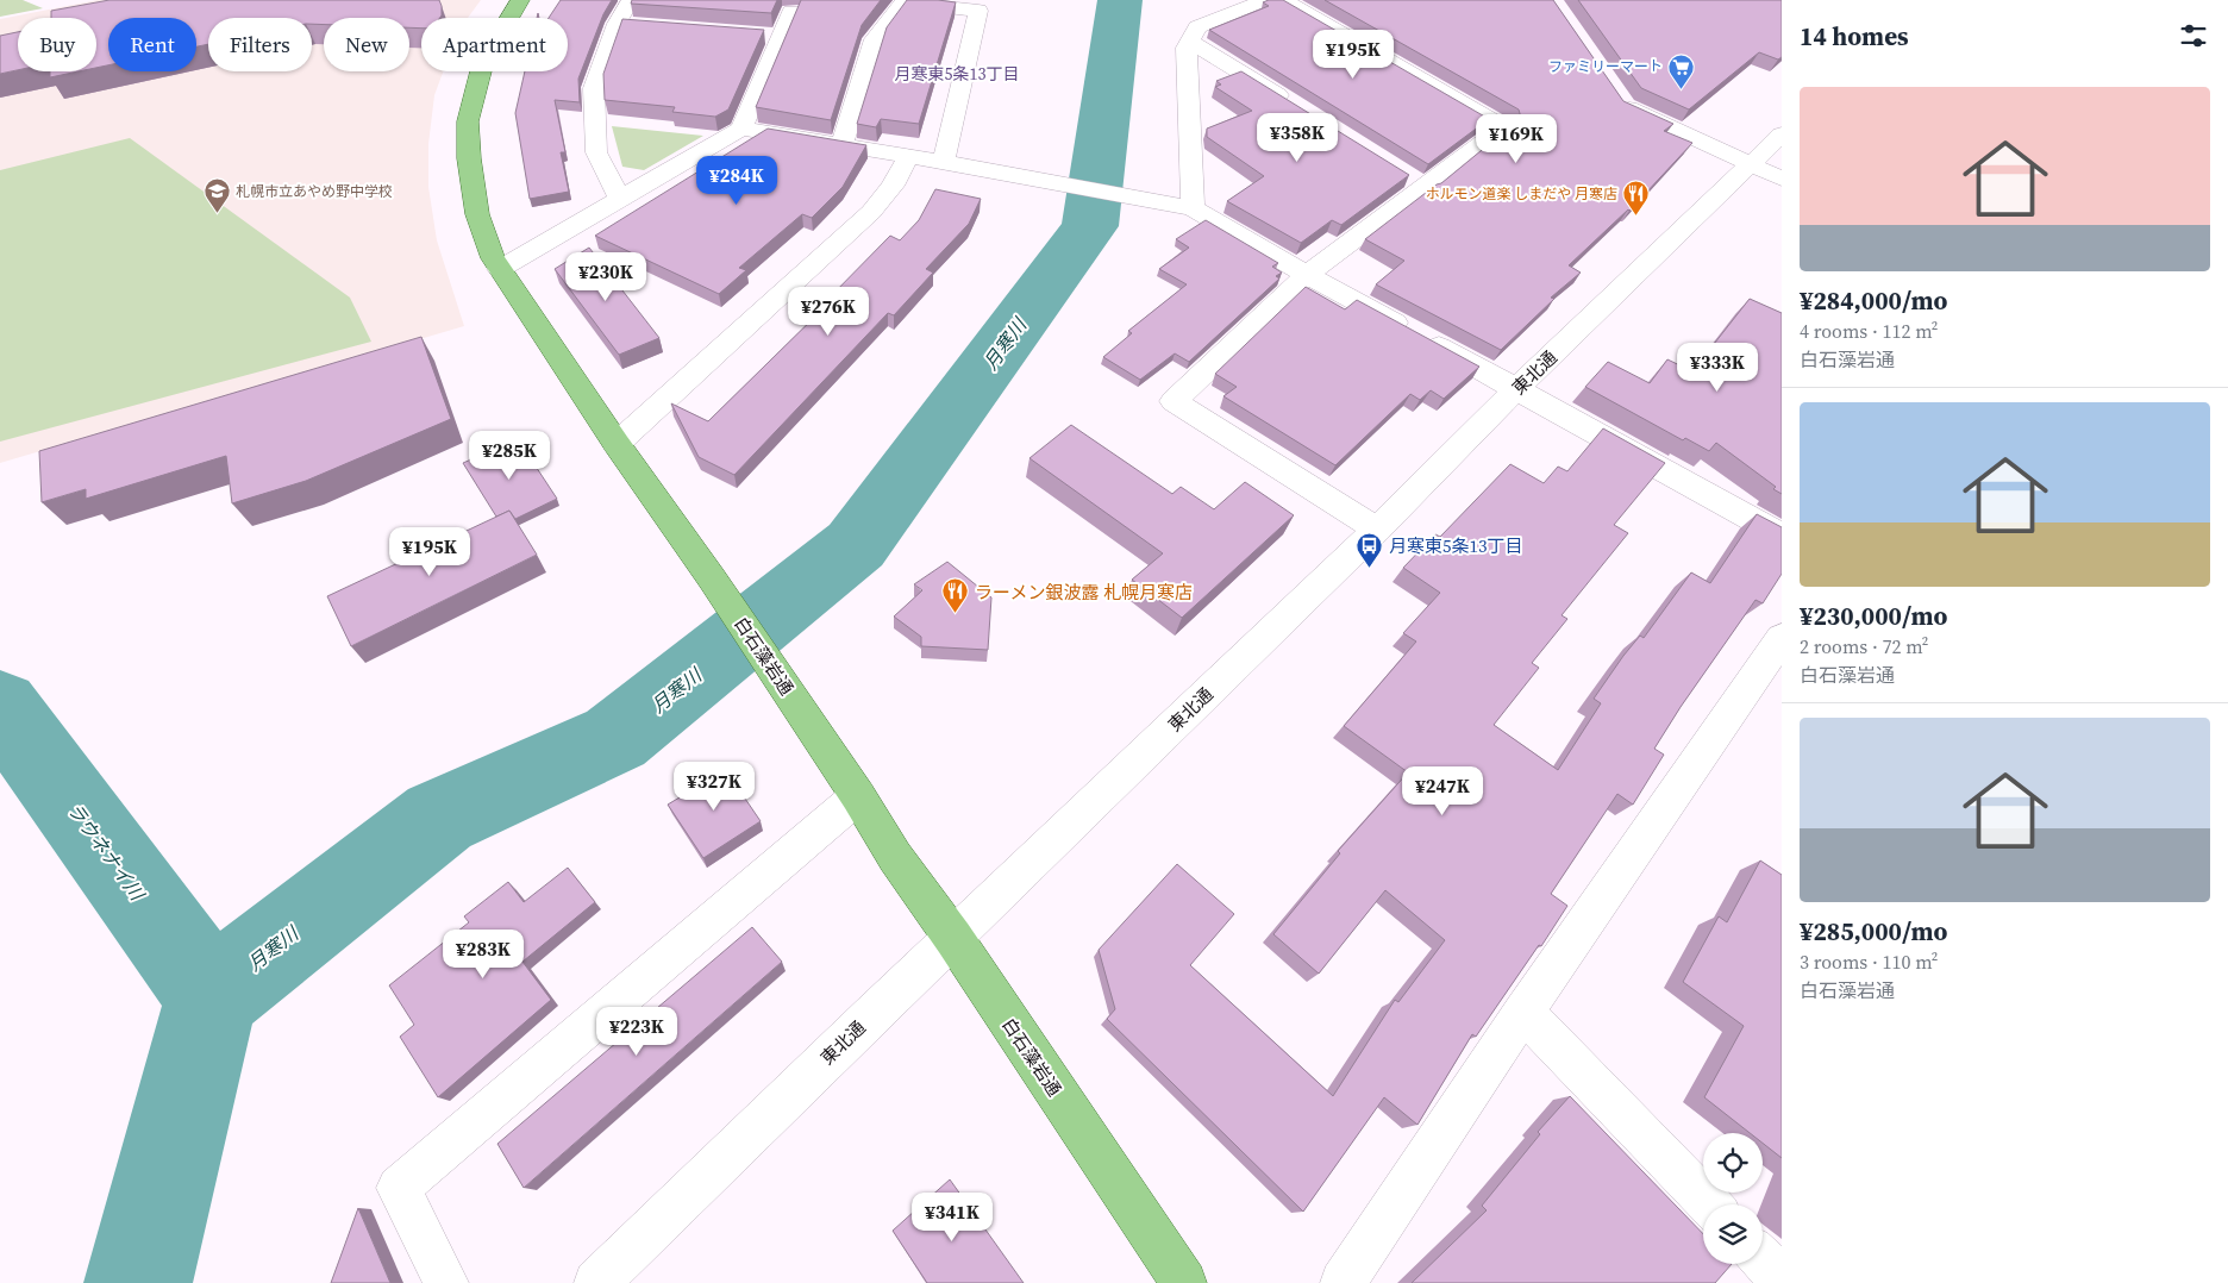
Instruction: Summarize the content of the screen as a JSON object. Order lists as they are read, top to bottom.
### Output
{
  "streets": {
    "main road": ["白石藻岩通"],
    "street": ["東北通"]
  },
  "crossings": [
    ["東北通", "白石藻岩通"]
  ],
  "districts": ["月寒東5条13丁目"],
  "water": ["月寒川", "ラウネナイ川"],
  "places": {
    "supermarket": ["ファミリーマート"],
    "school or university": ["札幌市立あやめ野中学校"],
    "restaurant": ["ホルモン道楽 しまだや 月寒店", "ラーメン銀波露 札幌月寒店"],
    "bus stop": ["月寒東5条13丁目"]
  },
  "page": {
    "heading": "14 homes",
    "chip": [
      "Buy",
      "Rent",
      "Filters",
      "New",
      "Apartment"
    ],
    "price": [
      "¥195K",
      "¥358K",
      "¥169K",
      "¥284K",
      "¥230K",
      "¥276K",
      "¥333K",
      "¥285K",
      "¥195K",
      "¥327K",
      "¥247K",
      "¥283K",
      "¥223K",
      "¥341K"
    ],
    "list": [
      {
        "name": "¥284,000/mo",
        "note": "4 rooms · 112 m² · 白石藻岩通"
      },
      {
        "name": "¥230,000/mo",
        "note": "2 rooms · 72 m² · 白石藻岩通"
      },
      {
        "name": "¥285,000/mo",
        "note": "3 rooms · 110 m² · 白石藻岩通"
      }
    ]
  }
}
